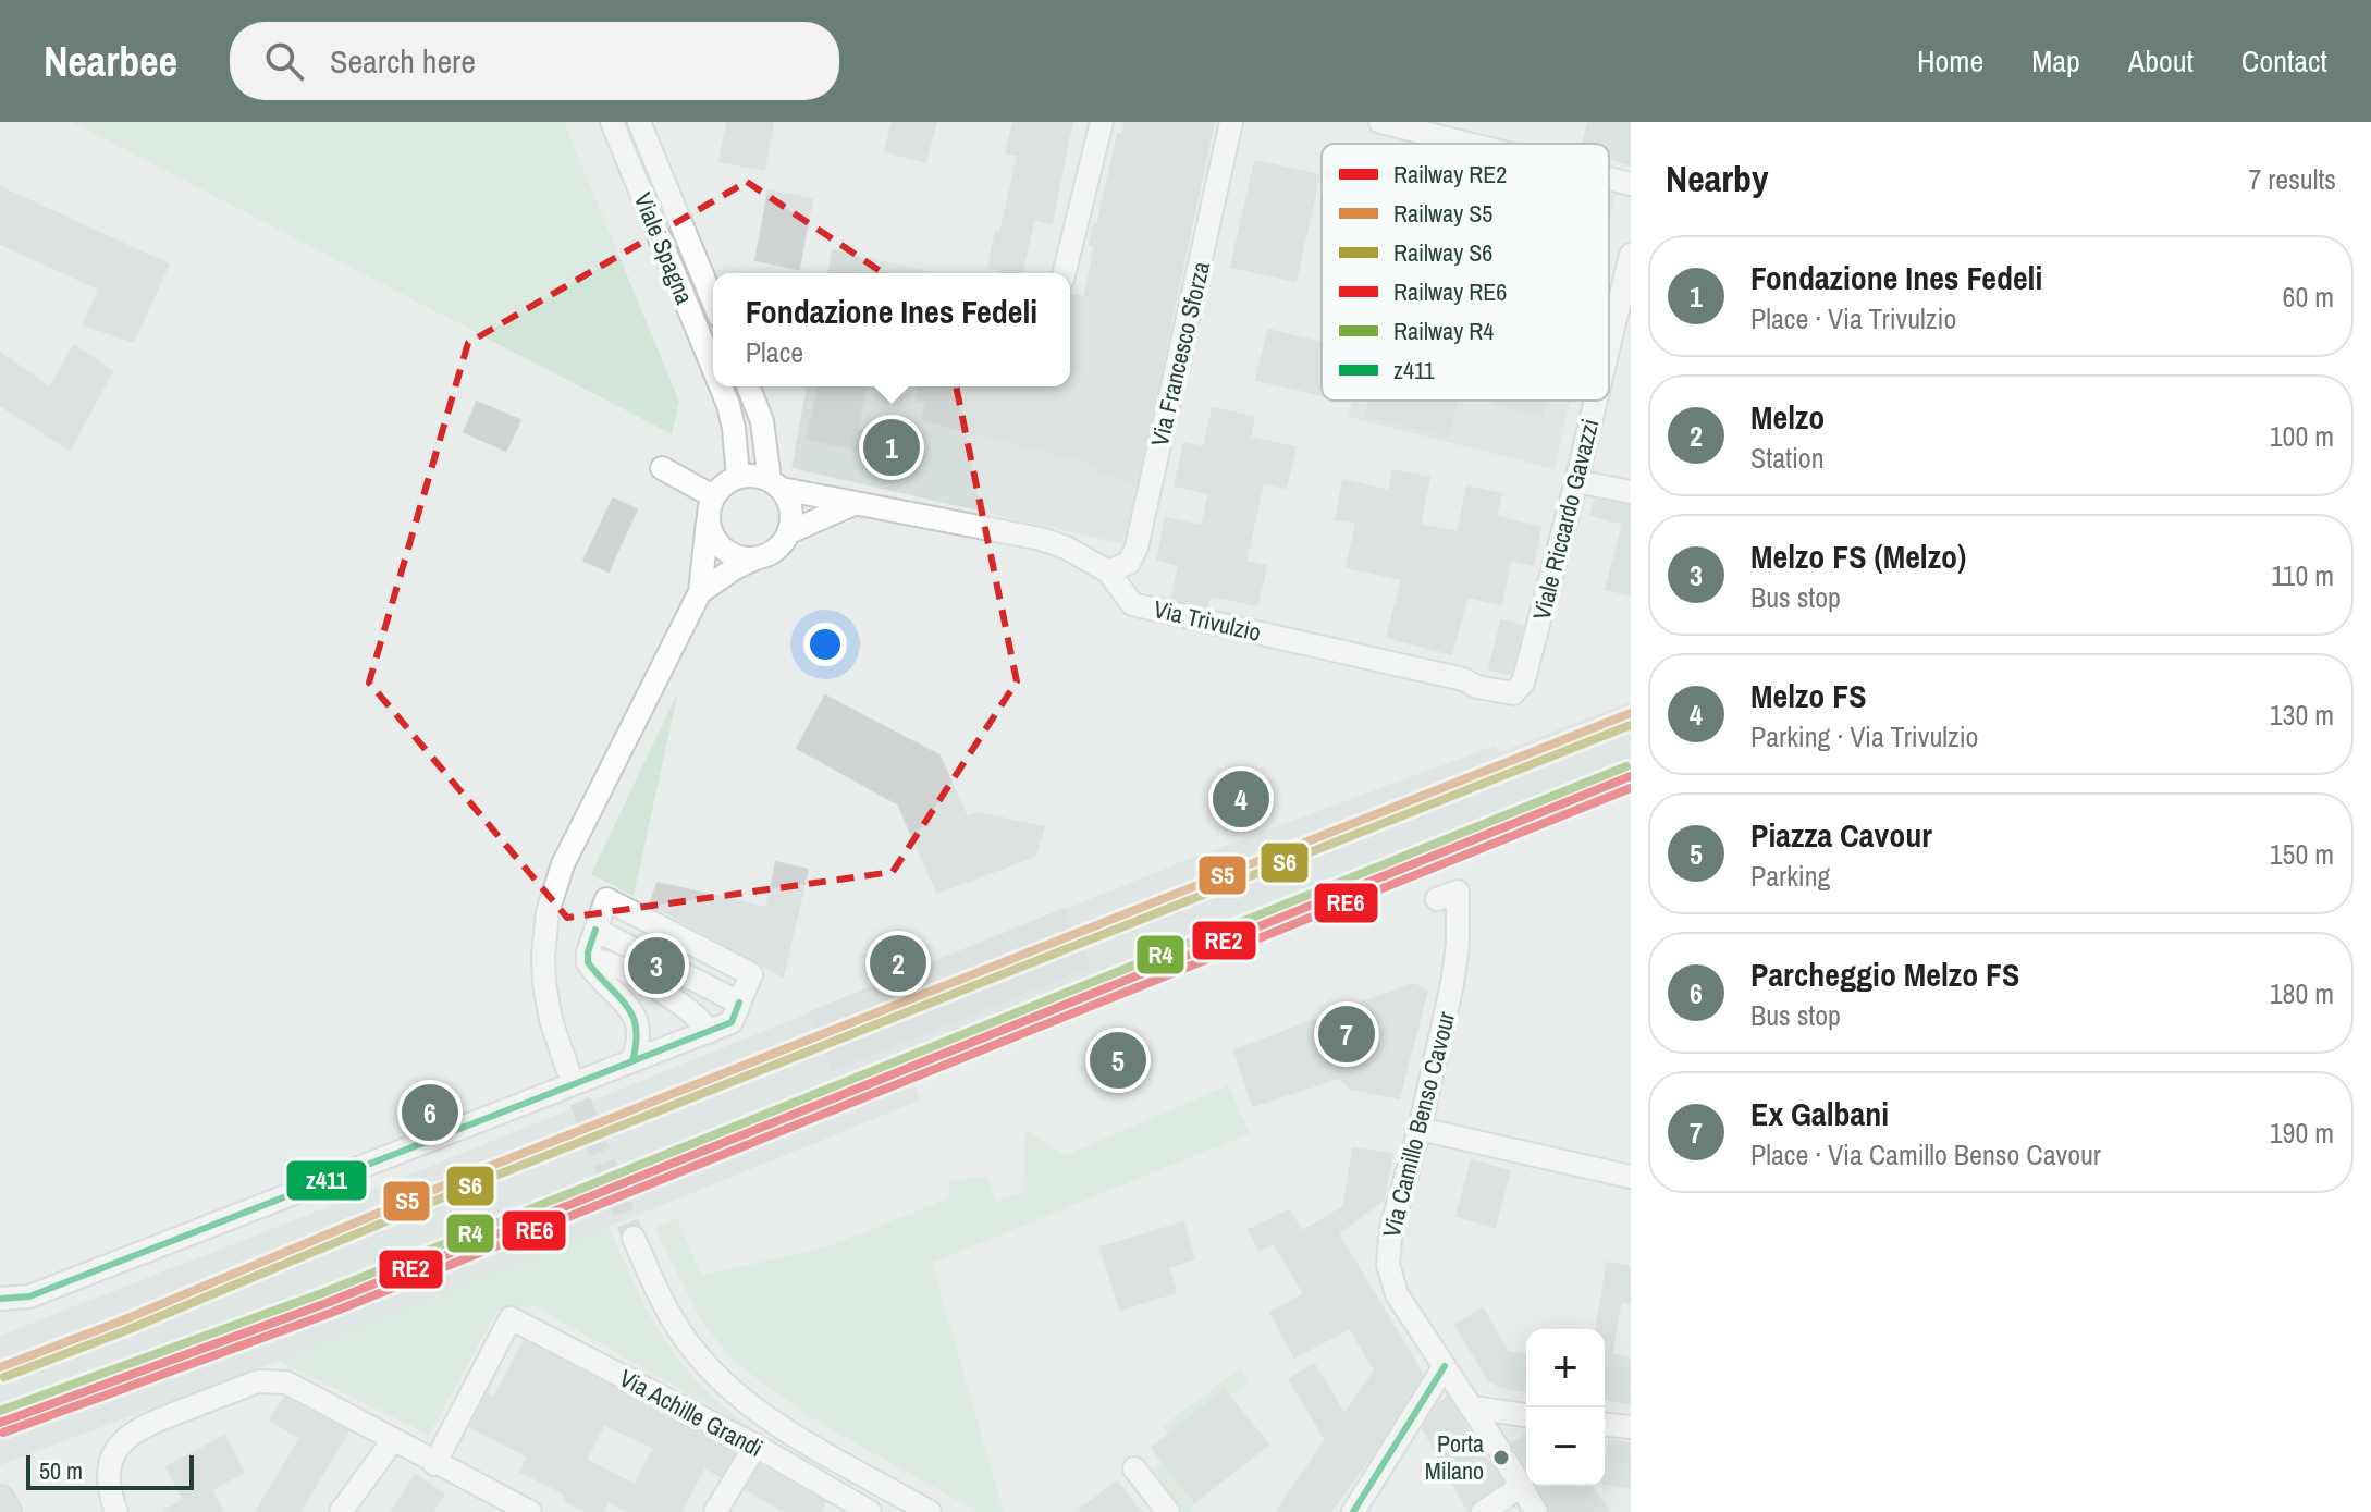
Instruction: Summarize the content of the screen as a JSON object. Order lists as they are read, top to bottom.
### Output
{
  "streets": {
    "street": [
      "Viale Spagna",
      "Via Francesco Sforza",
      "Viale Riccardo Gavazzi",
      "Via Trivulzio",
      "Via Camillo Benso Cavour",
      "Via Achille Grandi"
    ]
  },
  "crossings": [
    ["Viale Spagna", "Via Trivulzio"],
    ["Via Francesco Sforza", "Via Trivulzio"],
    ["Viale Riccardo Gavazzi", "Via Trivulzio"]
  ],
  "places": ["Porta Milano"],
  "lines": [
    "rail line S5",
    "rail line S6",
    "rail line R4",
    "rail line RE2",
    "rail line RE6",
    "transit line z411"
  ],
  "legend": [
    "Railway RE2",
    "Railway S5",
    "Railway S6",
    "Railway RE6",
    "Railway R4",
    "z411"
  ],
  "scale_bar": "50 m",
  "page": {
    "header": "Nearbee",
    "search": "Search here",
    "nav": [
      "Home",
      "Map",
      "About",
      "Contact"
    ],
    "heading": ["Nearby", "7 results"],
    "list": [
      {
        "mark": "1",
        "name": "Fondazione Ines Fedeli",
        "note": "Place · Via Trivulzio",
        "value": "60 m"
      },
      {
        "mark": "2",
        "name": "Melzo",
        "note": "Station",
        "value": "100 m"
      },
      {
        "mark": "3",
        "name": "Melzo FS (Melzo)",
        "note": "Bus stop",
        "value": "110 m"
      },
      {
        "mark": "4",
        "name": "Melzo FS",
        "note": "Parking · Via Trivulzio",
        "value": "130 m"
      },
      {
        "mark": "5",
        "name": "Piazza Cavour",
        "note": "Parking",
        "value": "150 m"
      },
      {
        "mark": "6",
        "name": "Parcheggio Melzo FS",
        "note": "Bus stop",
        "value": "180 m"
      },
      {
        "mark": "7",
        "name": "Ex Galbani",
        "note": "Place · Via Camillo Benso Cavour",
        "value": "190 m"
      }
    ],
    "popup": ["Fondazione Ines Fedeli", "Place"],
    "pins": [
      "1",
      "4",
      "2",
      "3",
      "7",
      "5",
      "6"
    ],
    "map_buttons": ["+", "−"],
    "scale": "50 m"
  }
}
